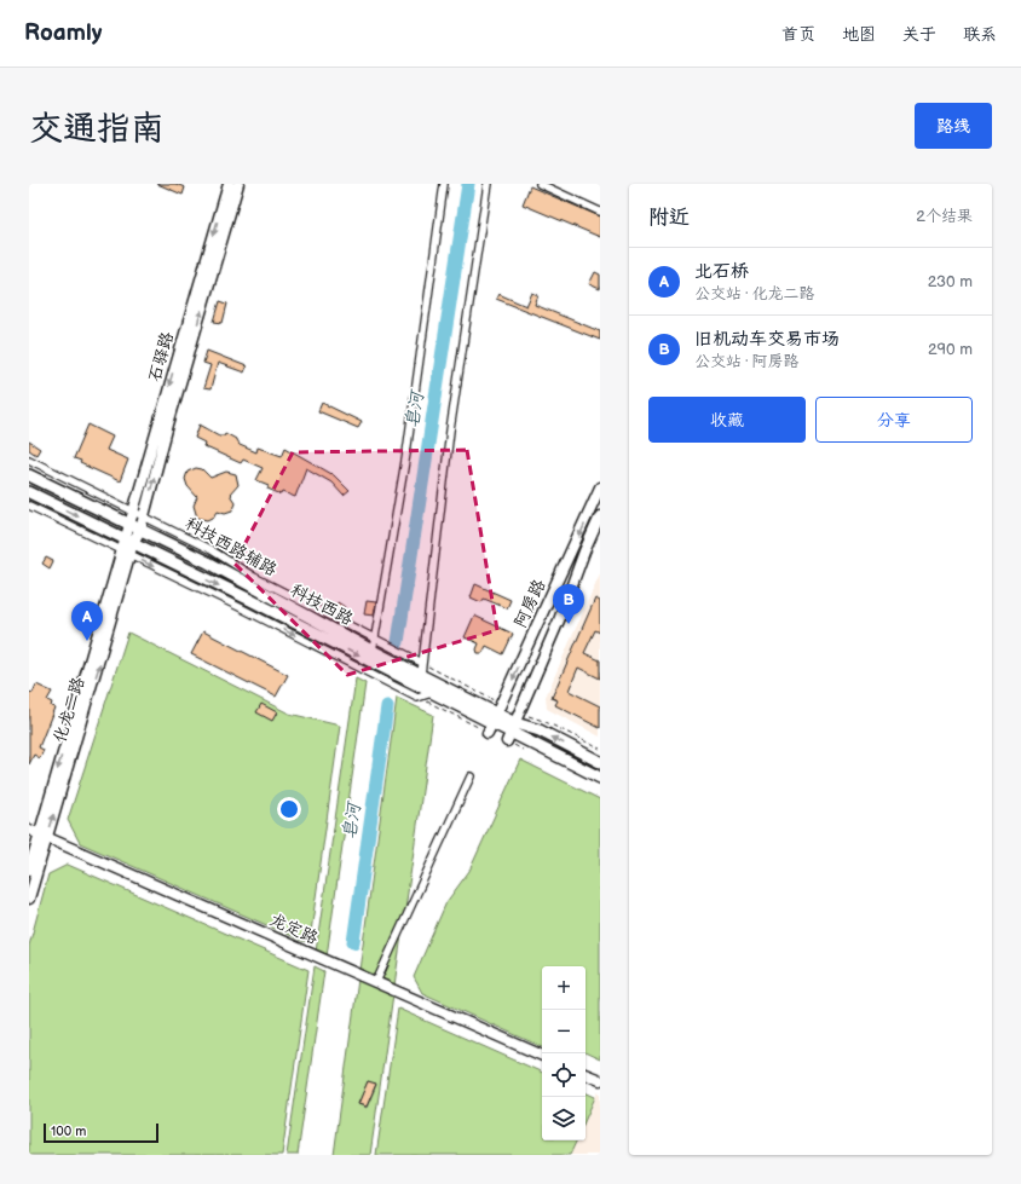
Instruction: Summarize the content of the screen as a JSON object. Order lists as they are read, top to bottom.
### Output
{
  "streets": {
    "main road": ["科技西路"],
    "street": [
      "石驿路",
      "科技西路辅路",
      "阿房路",
      "化龙二路",
      "龙定路"
    ]
  },
  "crossings": [
    ["石驿路", "科技西路辅路"],
    ["石驿路", "科技西路"],
    ["石驿路", "化龙二路"],
    ["科技西路辅路", "科技西路"],
    ["阿房路", "科技西路"],
    ["科技西路", "化龙二路"],
    ["化龙二路", "龙定路"]
  ],
  "water": ["皂河"],
  "scale_bar": "100 m",
  "page": {
    "header": "Roamly",
    "nav": [
      "首页",
      "地图",
      "关于",
      "联系"
    ],
    "buttons": [
      "路线",
      ["收藏", "分享"]
    ],
    "title": "交通指南",
    "heading": ["附近", "2个结果"],
    "list": [
      {
        "mark": "A",
        "name": "北石桥",
        "note": "公交站 · 化龙二路",
        "value": "230 m"
      },
      {
        "mark": "B",
        "name": "旧机动车交易市场",
        "note": "公交站 · 阿房路",
        "value": "290 m"
      }
    ],
    "pins": ["B", "A"],
    "map_buttons": ["+", "−"],
    "scale": "100 m"
  }
}
